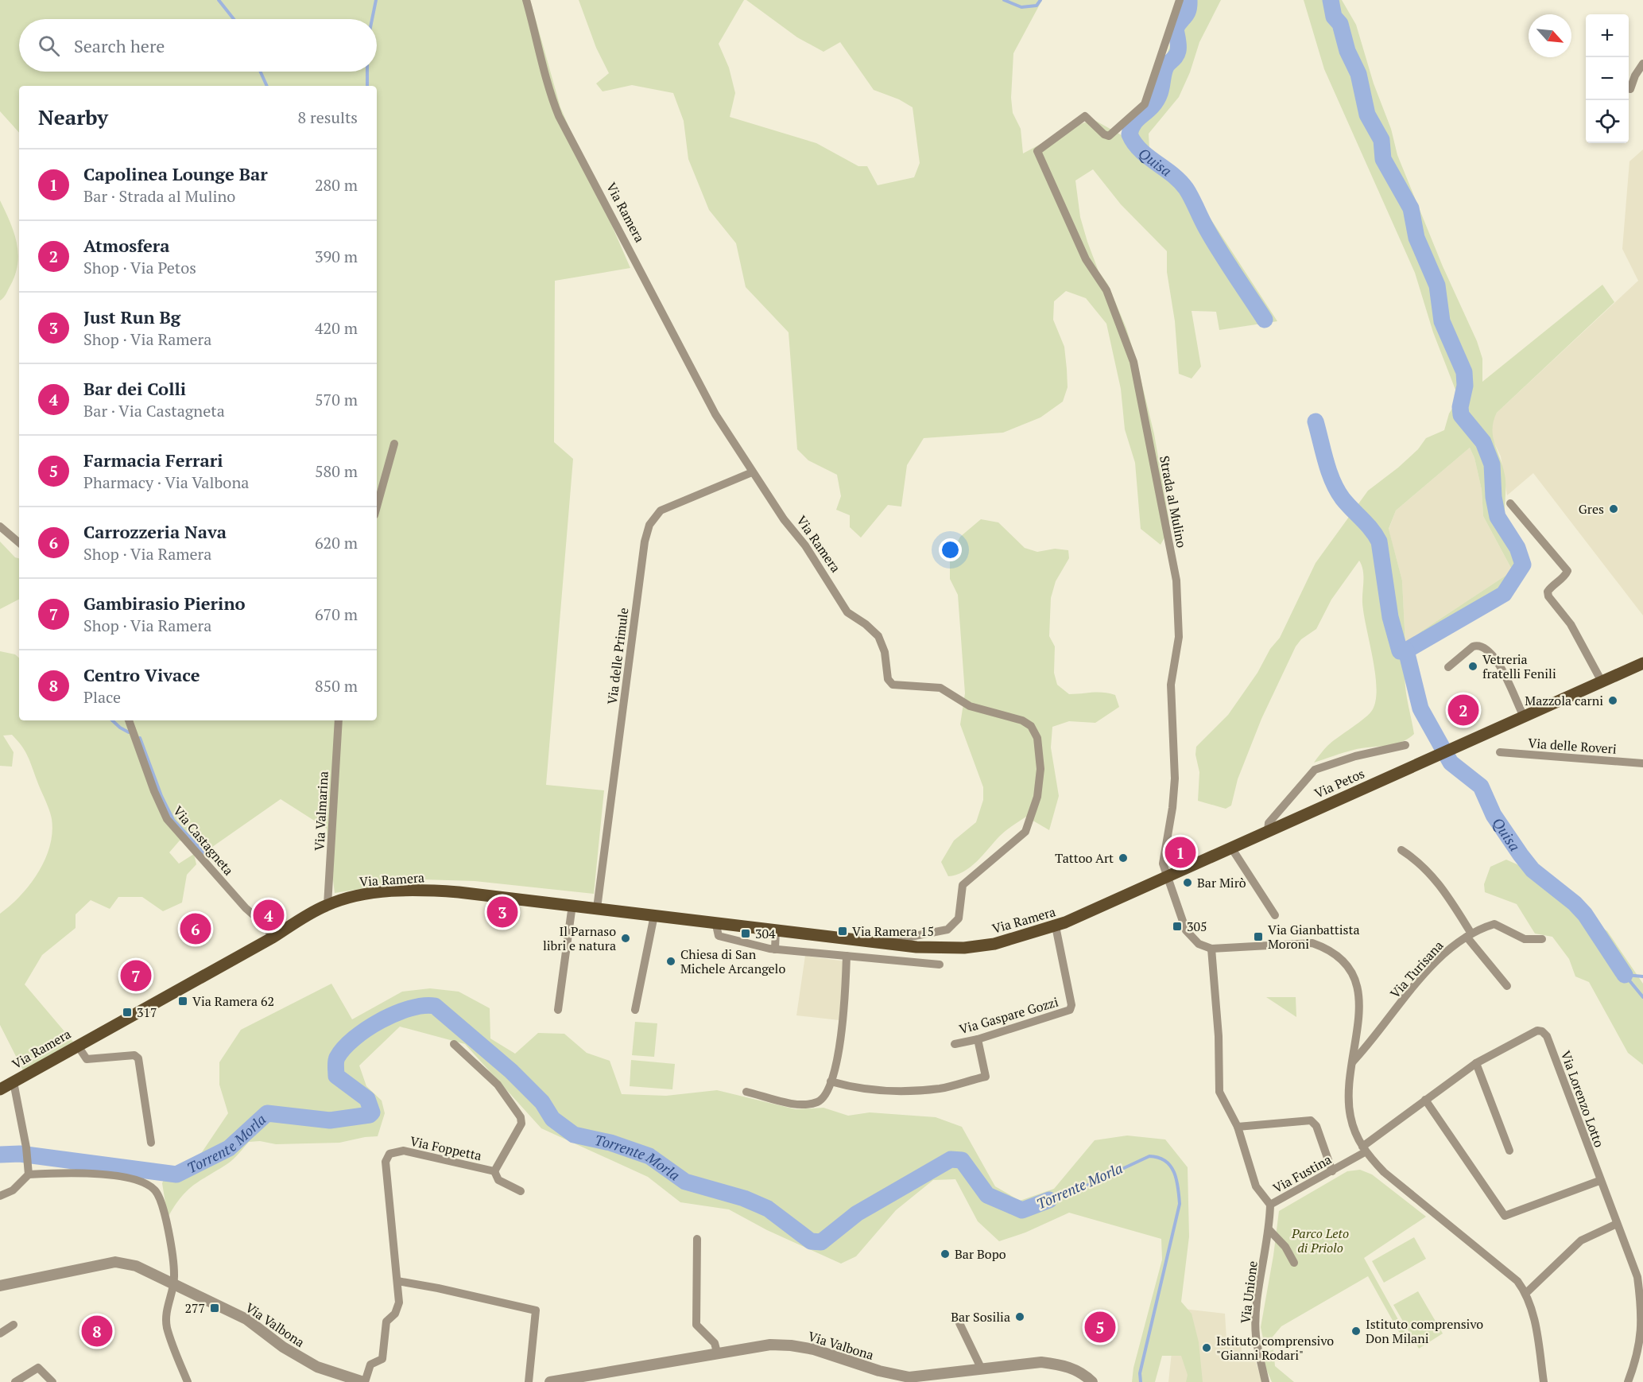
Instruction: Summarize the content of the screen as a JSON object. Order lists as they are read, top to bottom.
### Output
{
  "streets": {
    "main road": ["Via Ramera", "Via Petos"],
    "street": [
      "Strada al Mulino",
      "Via delle Primule",
      "Via delle Roveri",
      "Via Valmarina",
      "Via Castagneta",
      "Via Turisana",
      "Via Gaspare Gozzi",
      "Via Lorenzo Lotto",
      "Via Foppetta",
      "Via Fustina",
      "Via Unione",
      "Via Valbona"
    ]
  },
  "crossings": [
    ["Via Ramera", "Strada al Mulino"],
    ["Via Ramera", "Via delle Primule"],
    ["Via Ramera", "Via Petos"],
    ["Via Ramera", "Via Valmarina"],
    ["Via Ramera", "Via Castagneta"],
    ["Via Ramera", "Via Gaspare Gozzi"],
    ["Strada al Mulino", "Via Petos"],
    ["Via Lorenzo Lotto", "Via Fustina"],
    ["Via Foppetta", "Via Valbona"],
    ["Via Fustina", "Via Unione"]
  ],
  "water": ["Quisa", "Torrente Morla"],
  "parks": ["Parco Leto di Priolo"],
  "places": {
    "other": [
      "Gres",
      "Vetreria fratelli Fenili",
      "Mazzola carni",
      "Tattoo Art",
      "Bar Mirò",
      "Il Parnaso libri e natura",
      "Chiesa di San Michele Arcangelo",
      "Bar Bopo",
      "Bar Sosilia",
      "Istituto comprensivo Don Milani",
      "Istituto comprensivo \"Gianni Rodari\""
    ],
    "transit": [
      "305",
      "Via Ramera 15",
      "304",
      "Via Gianbattista Moroni",
      "Via Ramera 62",
      "317",
      "277"
    ]
  },
  "north": "bottom right",
  "page": {
    "map_buttons": ["+", "−"],
    "search": "Search here",
    "heading": ["Nearby", "8 results"],
    "list": [
      {
        "mark": "1",
        "name": "Capolinea Lounge Bar",
        "note": "Bar · Strada al Mulino",
        "value": "280 m"
      },
      {
        "mark": "2",
        "name": "Atmosfera",
        "note": "Shop · Via Petos",
        "value": "390 m"
      },
      {
        "mark": "3",
        "name": "Just Run Bg",
        "note": "Shop · Via Ramera",
        "value": "420 m"
      },
      {
        "mark": "4",
        "name": "Bar dei Colli",
        "note": "Bar · Via Castagneta",
        "value": "570 m"
      },
      {
        "mark": "5",
        "name": "Farmacia Ferrari",
        "note": "Pharmacy · Via Valbona",
        "value": "580 m"
      },
      {
        "mark": "6",
        "name": "Carrozzeria Nava",
        "note": "Shop · Via Ramera",
        "value": "620 m"
      },
      {
        "mark": "7",
        "name": "Gambirasio Pierino",
        "note": "Shop · Via Ramera",
        "value": "670 m"
      },
      {
        "mark": "8",
        "name": "Centro Vivace",
        "note": "Place",
        "value": "850 m"
      }
    ],
    "pins": [
      "2",
      "1",
      "3",
      "4",
      "6",
      "7",
      "5",
      "8"
    ]
  }
}
